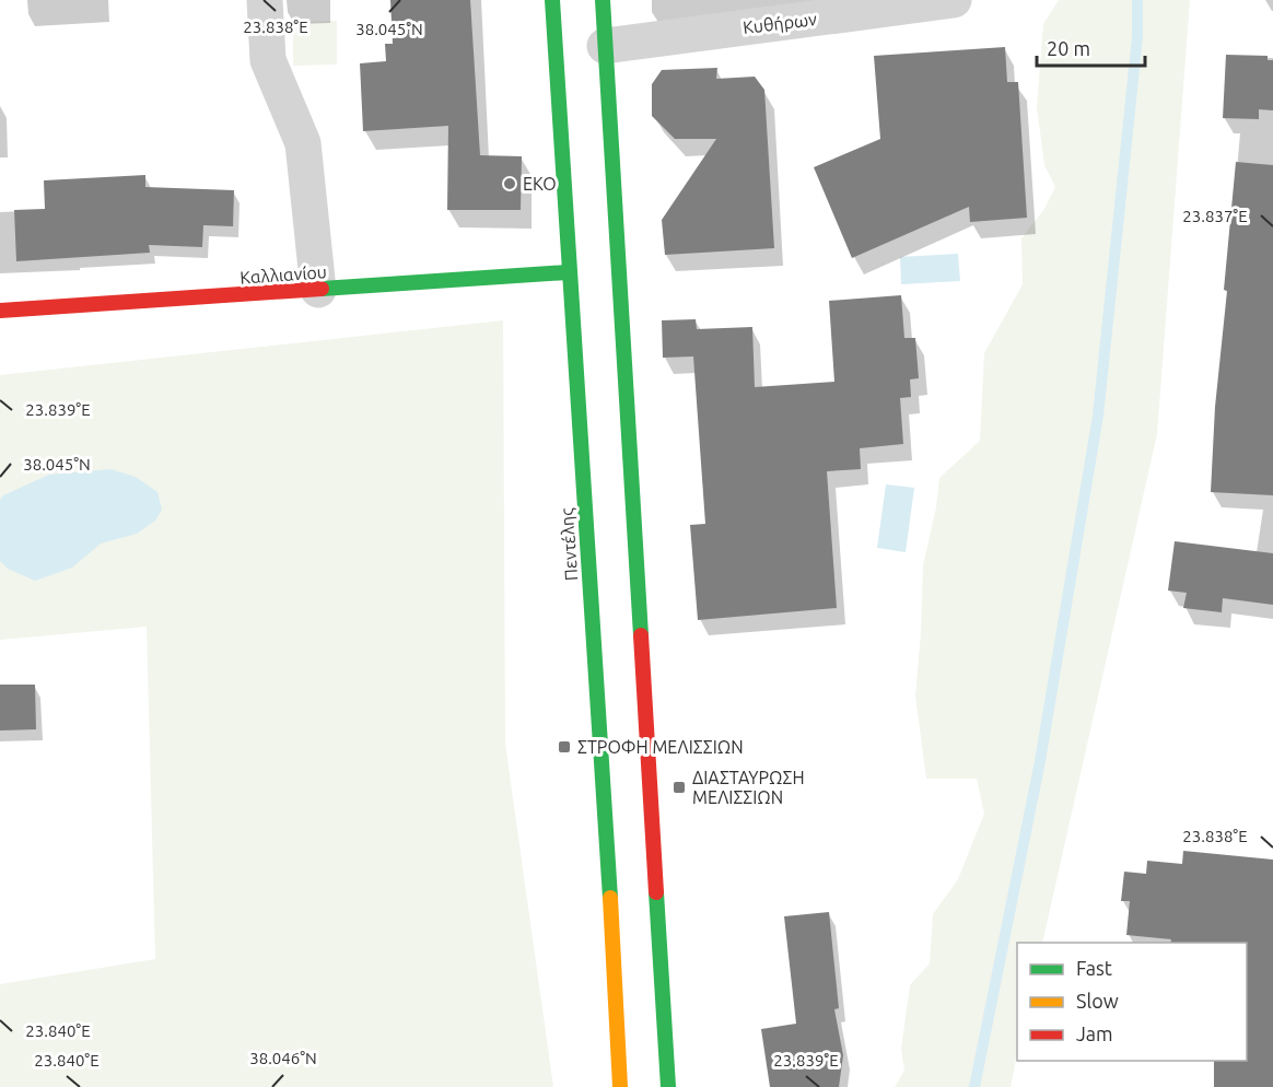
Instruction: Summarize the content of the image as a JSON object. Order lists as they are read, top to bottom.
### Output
{
  "streets": {
    "main road": ["Καλλιανίου", "Πεντέλης"],
    "street": ["Κυθήρων"]
  },
  "crossings": [
    ["Καλλιανίου", "Πεντέλης"]
  ],
  "places": {
    "other": ["EKO"],
    "transit": ["ΣΤΡΟΦΗ ΜΕΛΙΣΣΙΩΝ", "ΔΙΑΣΤΑΥΡΩΣΗ ΜΕΛΙΣΣΙΩΝ"]
  },
  "legend": ["Fast", "Slow", "Jam"],
  "scale_bar": "20 m",
  "coordinates": [
    "23.838°E",
    "38.045°N",
    "23.837°E",
    "23.839°E",
    "23.840°E",
    "38.046°N"
  ]
}
